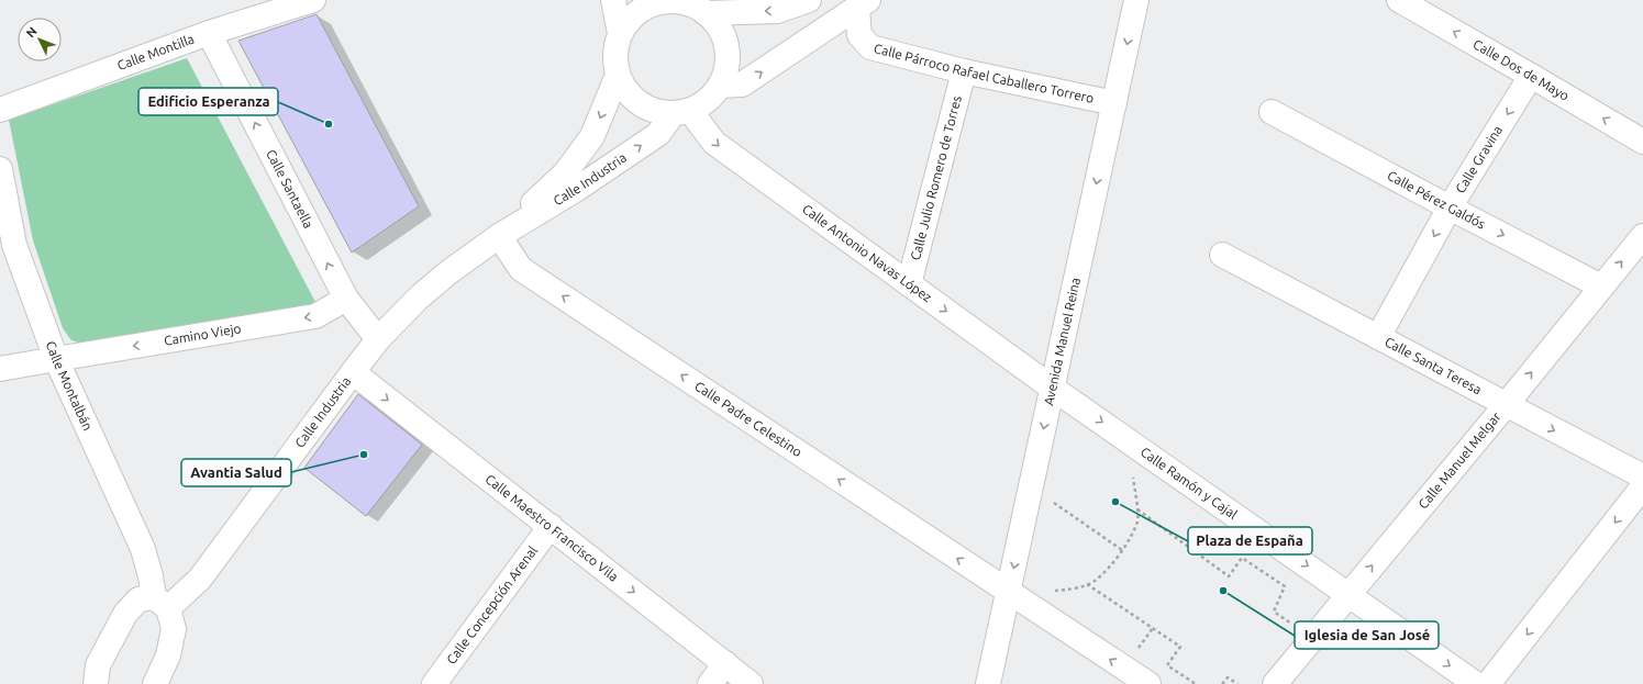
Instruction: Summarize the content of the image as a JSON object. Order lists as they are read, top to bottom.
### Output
{
  "streets": {
    "street": [
      "Calle Montilla",
      "Calle Dos de Mayo",
      "Calle Párroco Rafael Caballero Torrero",
      "Calle Gravina",
      "Calle Julio Romero de Torres",
      "Calle Industria",
      "Calle Santaella",
      "Calle Pérez Galdós",
      "Calle Antonio Navas López",
      "Camino Viejo",
      "Avenida Manuel Reina",
      "Calle Santa Teresa",
      "Calle Montalbán",
      "Calle Padre Celestino",
      "Calle Manuel Melgar",
      "Calle Ramón y Cajal",
      "Calle Maestro Francisco Vila",
      "Calle Concepción Arenal"
    ]
  },
  "crossings": [
    ["Calle Montilla", "Calle Santaella"],
    ["Calle Dos de Mayo", "Calle Gravina"],
    ["Calle Párroco Rafael Caballero Torrero", "Calle Julio Romero de Torres"],
    ["Calle Párroco Rafael Caballero Torrero", "Avenida Manuel Reina"],
    ["Calle Gravina", "Calle Pérez Galdós"],
    ["Calle Gravina", "Calle Santa Teresa"],
    ["Calle Julio Romero de Torres", "Calle Antonio Navas López"],
    ["Calle Industria", "Calle Santaella"],
    ["Calle Industria", "Calle Antonio Navas López"],
    ["Calle Industria", "Calle Montalbán"],
    ["Calle Industria", "Calle Padre Celestino"],
    ["Calle Industria", "Calle Maestro Francisco Vila"],
    ["Calle Santaella", "Camino Viejo"],
    ["Calle Pérez Galdós", "Calle Manuel Melgar"],
    ["Calle Antonio Navas López", "Avenida Manuel Reina"],
    ["Calle Antonio Navas López", "Calle Ramón y Cajal"],
    ["Camino Viejo", "Calle Montalbán"],
    ["Avenida Manuel Reina", "Calle Padre Celestino"],
    ["Avenida Manuel Reina", "Calle Ramón y Cajal"],
    ["Calle Santa Teresa", "Calle Manuel Melgar"],
    ["Calle Manuel Melgar", "Calle Ramón y Cajal"],
    ["Calle Maestro Francisco Vila", "Calle Concepción Arenal"]
  ],
  "one_way": [
    "Calle Dos de Mayo",
    "Calle Gravina",
    "Calle Santaella",
    "Calle Pérez Galdós",
    "Calle Antonio Navas López",
    "Camino Viejo",
    "Avenida Manuel Reina",
    "Calle Padre Celestino",
    "Calle Ramón y Cajal",
    "Calle Maestro Francisco Vila"
  ],
  "places": [
    "Edificio Esperanza",
    "Avantia Salud",
    "Plaza de España",
    "Iglesia de San José"
  ],
  "north": "top left"
}
